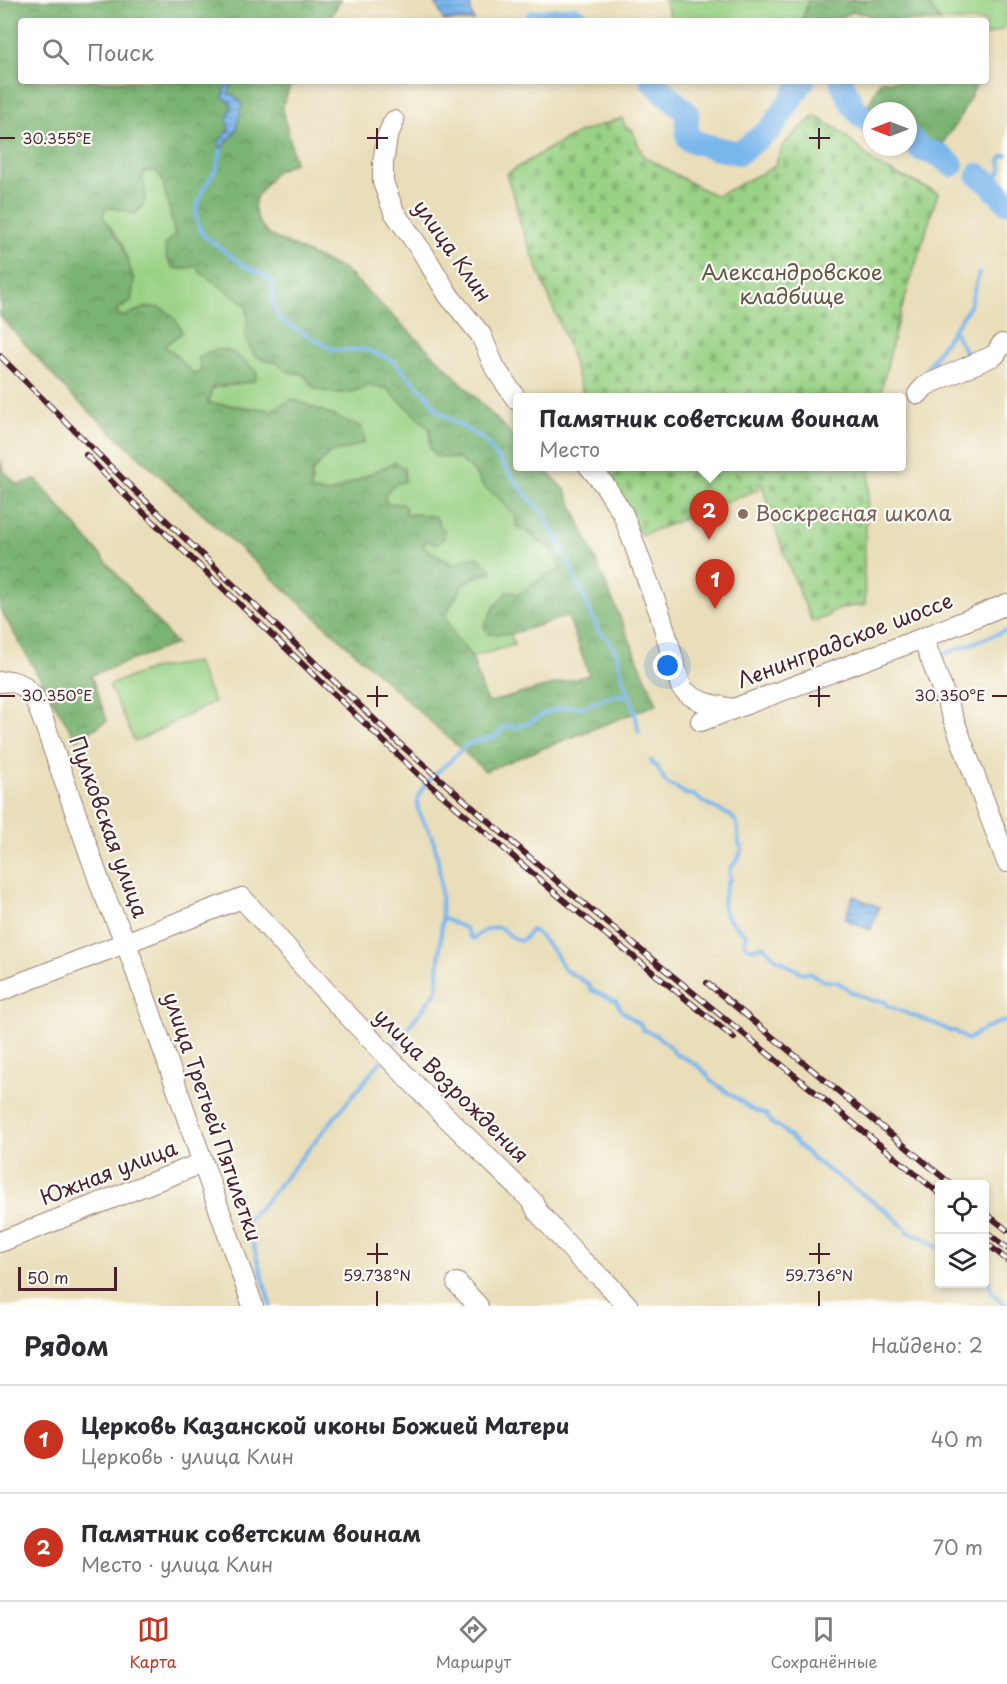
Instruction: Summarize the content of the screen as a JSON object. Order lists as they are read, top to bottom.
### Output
{
  "streets": {
    "street": [
      "улица Клин",
      "Ленинградское шоссе",
      "Пулковская улица",
      "улица Возрождения",
      "улица Третьей Пятилетки",
      "Южная улица"
    ]
  },
  "crossings": [
    ["Пулковская улица", "улица Возрождения"],
    ["Пулковская улица", "улица Третьей Пятилетки"],
    ["улица Возрождения", "улица Третьей Пятилетки"],
    ["улица Третьей Пятилетки", "Южная улица"]
  ],
  "parks": ["Александровское кладбище"],
  "places": ["Воскресная школа"],
  "scale_bar": "50 m",
  "north": "left",
  "page": {
    "search": "Поиск",
    "popup": ["Памятник советским воинам", "Место"],
    "pins": ["2", "1"],
    "scale": "50 m",
    "heading": ["Рядом", "Найдено: 2"],
    "list": [
      {
        "mark": "1",
        "name": "Церковь Казанской иконы Божией Матери",
        "note": "Церковь · улица Клин",
        "value": "40 m"
      },
      {
        "mark": "2",
        "name": "Памятник советским воинам",
        "note": "Место · улица Клин",
        "value": "70 m"
      }
    ],
    "nav": ["Карта", "Маршрут", "Сохранённые"]
  },
  "coordinates": [
    "30.355°E",
    "30.350°E",
    "59.738°N",
    "59.736°N"
  ]
}
